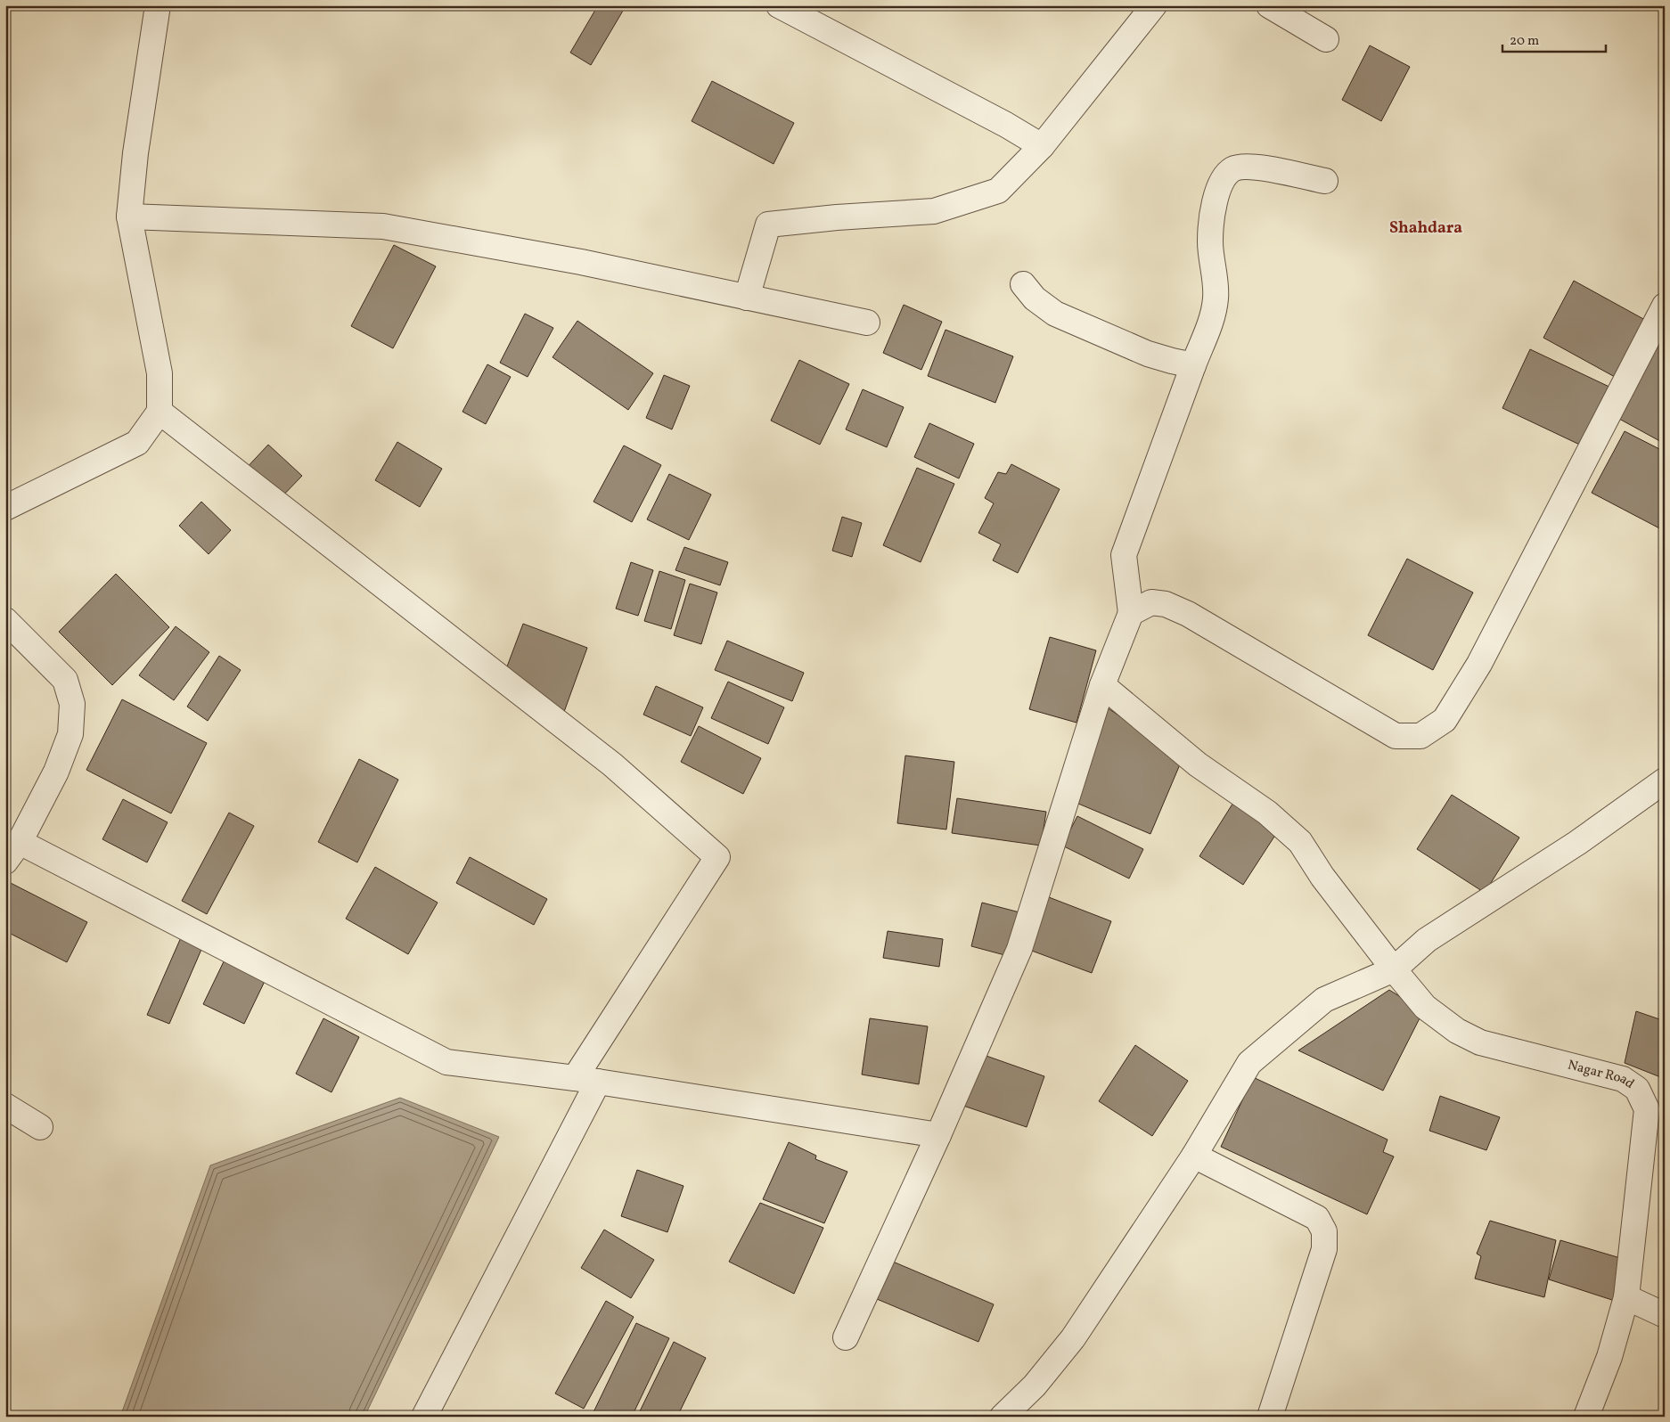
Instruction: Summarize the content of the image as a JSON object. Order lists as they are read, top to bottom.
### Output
{
  "streets": {
    "street": ["Nagar Road"]
  },
  "districts": ["Shahdara"],
  "scale_bar": "20 m"
}
